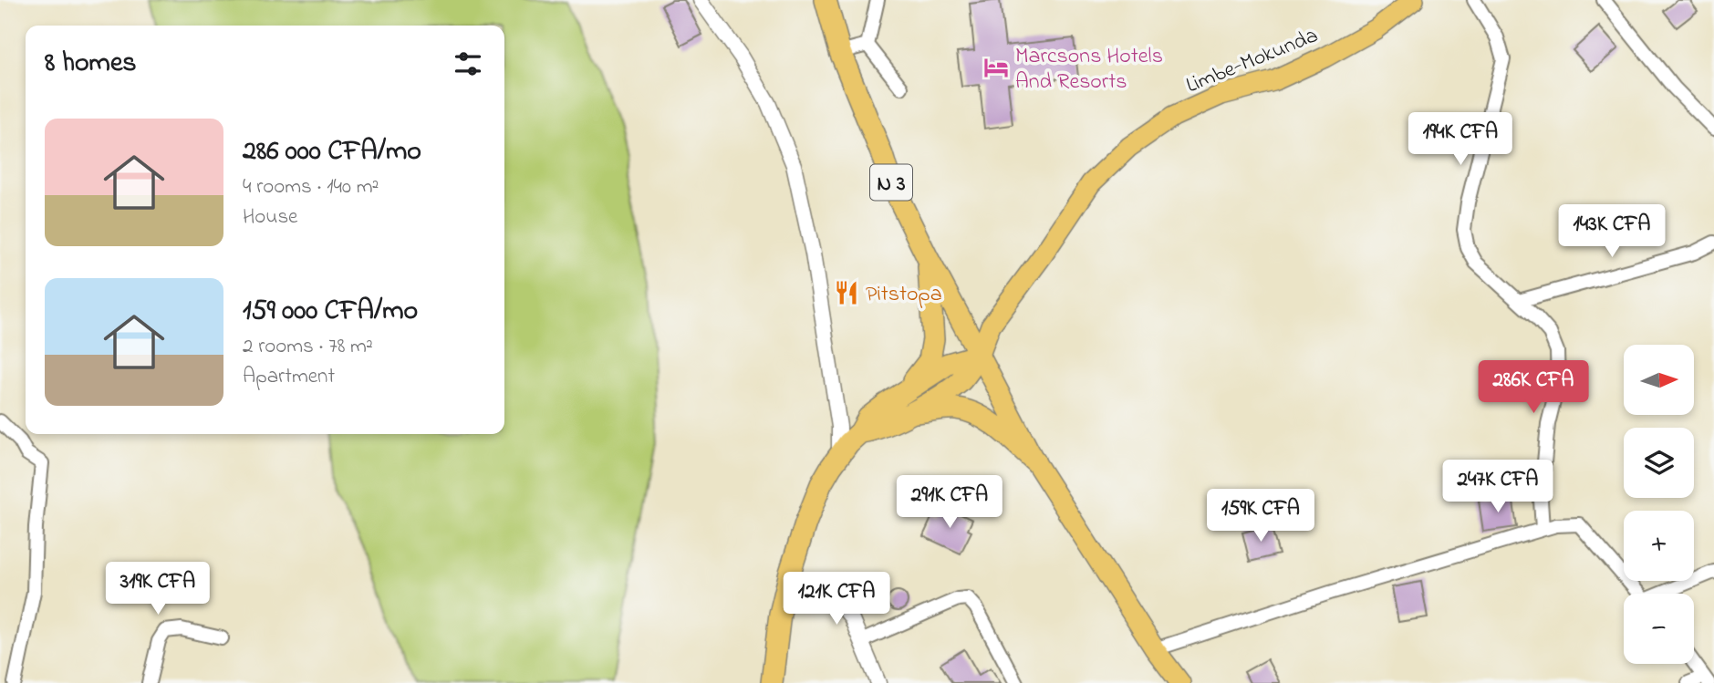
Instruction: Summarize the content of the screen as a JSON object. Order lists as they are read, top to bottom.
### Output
{
  "streets": {
    "highway": ["N 3"],
    "main road": ["Limbe-Mokunda"]
  },
  "crossings": [
    ["Limbe-Mokunda", "N 3"]
  ],
  "places": {
    "hotel": ["Marcsons Hotels And Resorts"],
    "restaurant": ["Pitstopa"]
  },
  "north": "right",
  "page": {
    "heading": "8 homes",
    "list": [
      {
        "name": "286 000 CFA/mo",
        "note": "4 rooms · 140 m² · House"
      },
      {
        "name": "159 000 CFA/mo",
        "note": "2 rooms · 78 m² · Apartment"
      }
    ],
    "price": [
      "194K CFA",
      "143K CFA",
      "286K CFA",
      "247K CFA",
      "291K CFA",
      "159K CFA",
      "319K CFA",
      "121K CFA"
    ],
    "map_buttons": ["+", "−"]
  }
}
